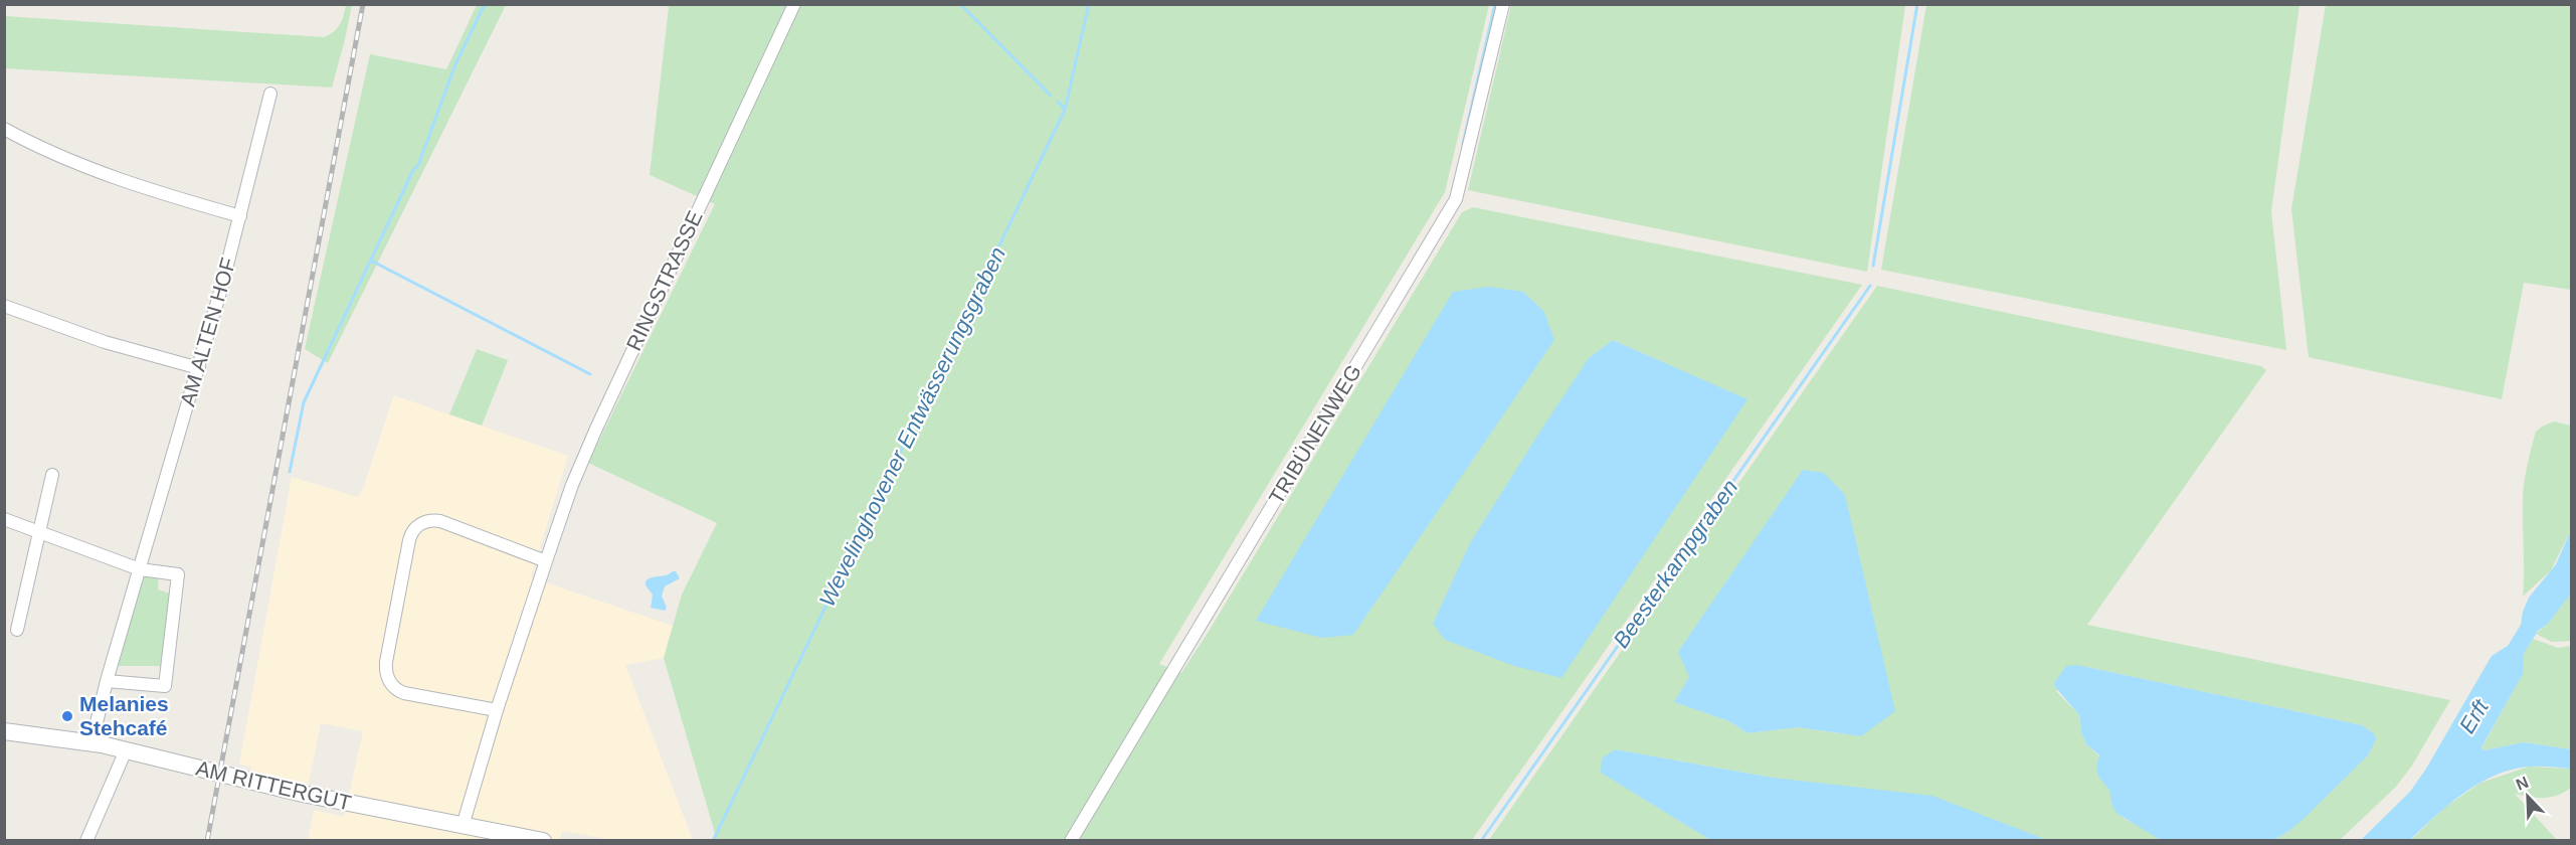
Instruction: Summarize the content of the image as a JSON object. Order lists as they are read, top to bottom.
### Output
{
  "streets": {
    "street": [
      "RINGSTRASSE",
      "AM ALTEN HOF",
      "TRIBÜNENWEG",
      "AM RITTERGUT"
    ]
  },
  "crossings": [
    ["RINGSTRASSE", "AM RITTERGUT"],
    ["AM ALTEN HOF", "AM RITTERGUT"]
  ],
  "water": ["Wevelinghovener Entwässerungsgraben", "Beesterkampgraben", "Erft"],
  "places": ["Melanies Stehcafé"],
  "north": "top left"
}
